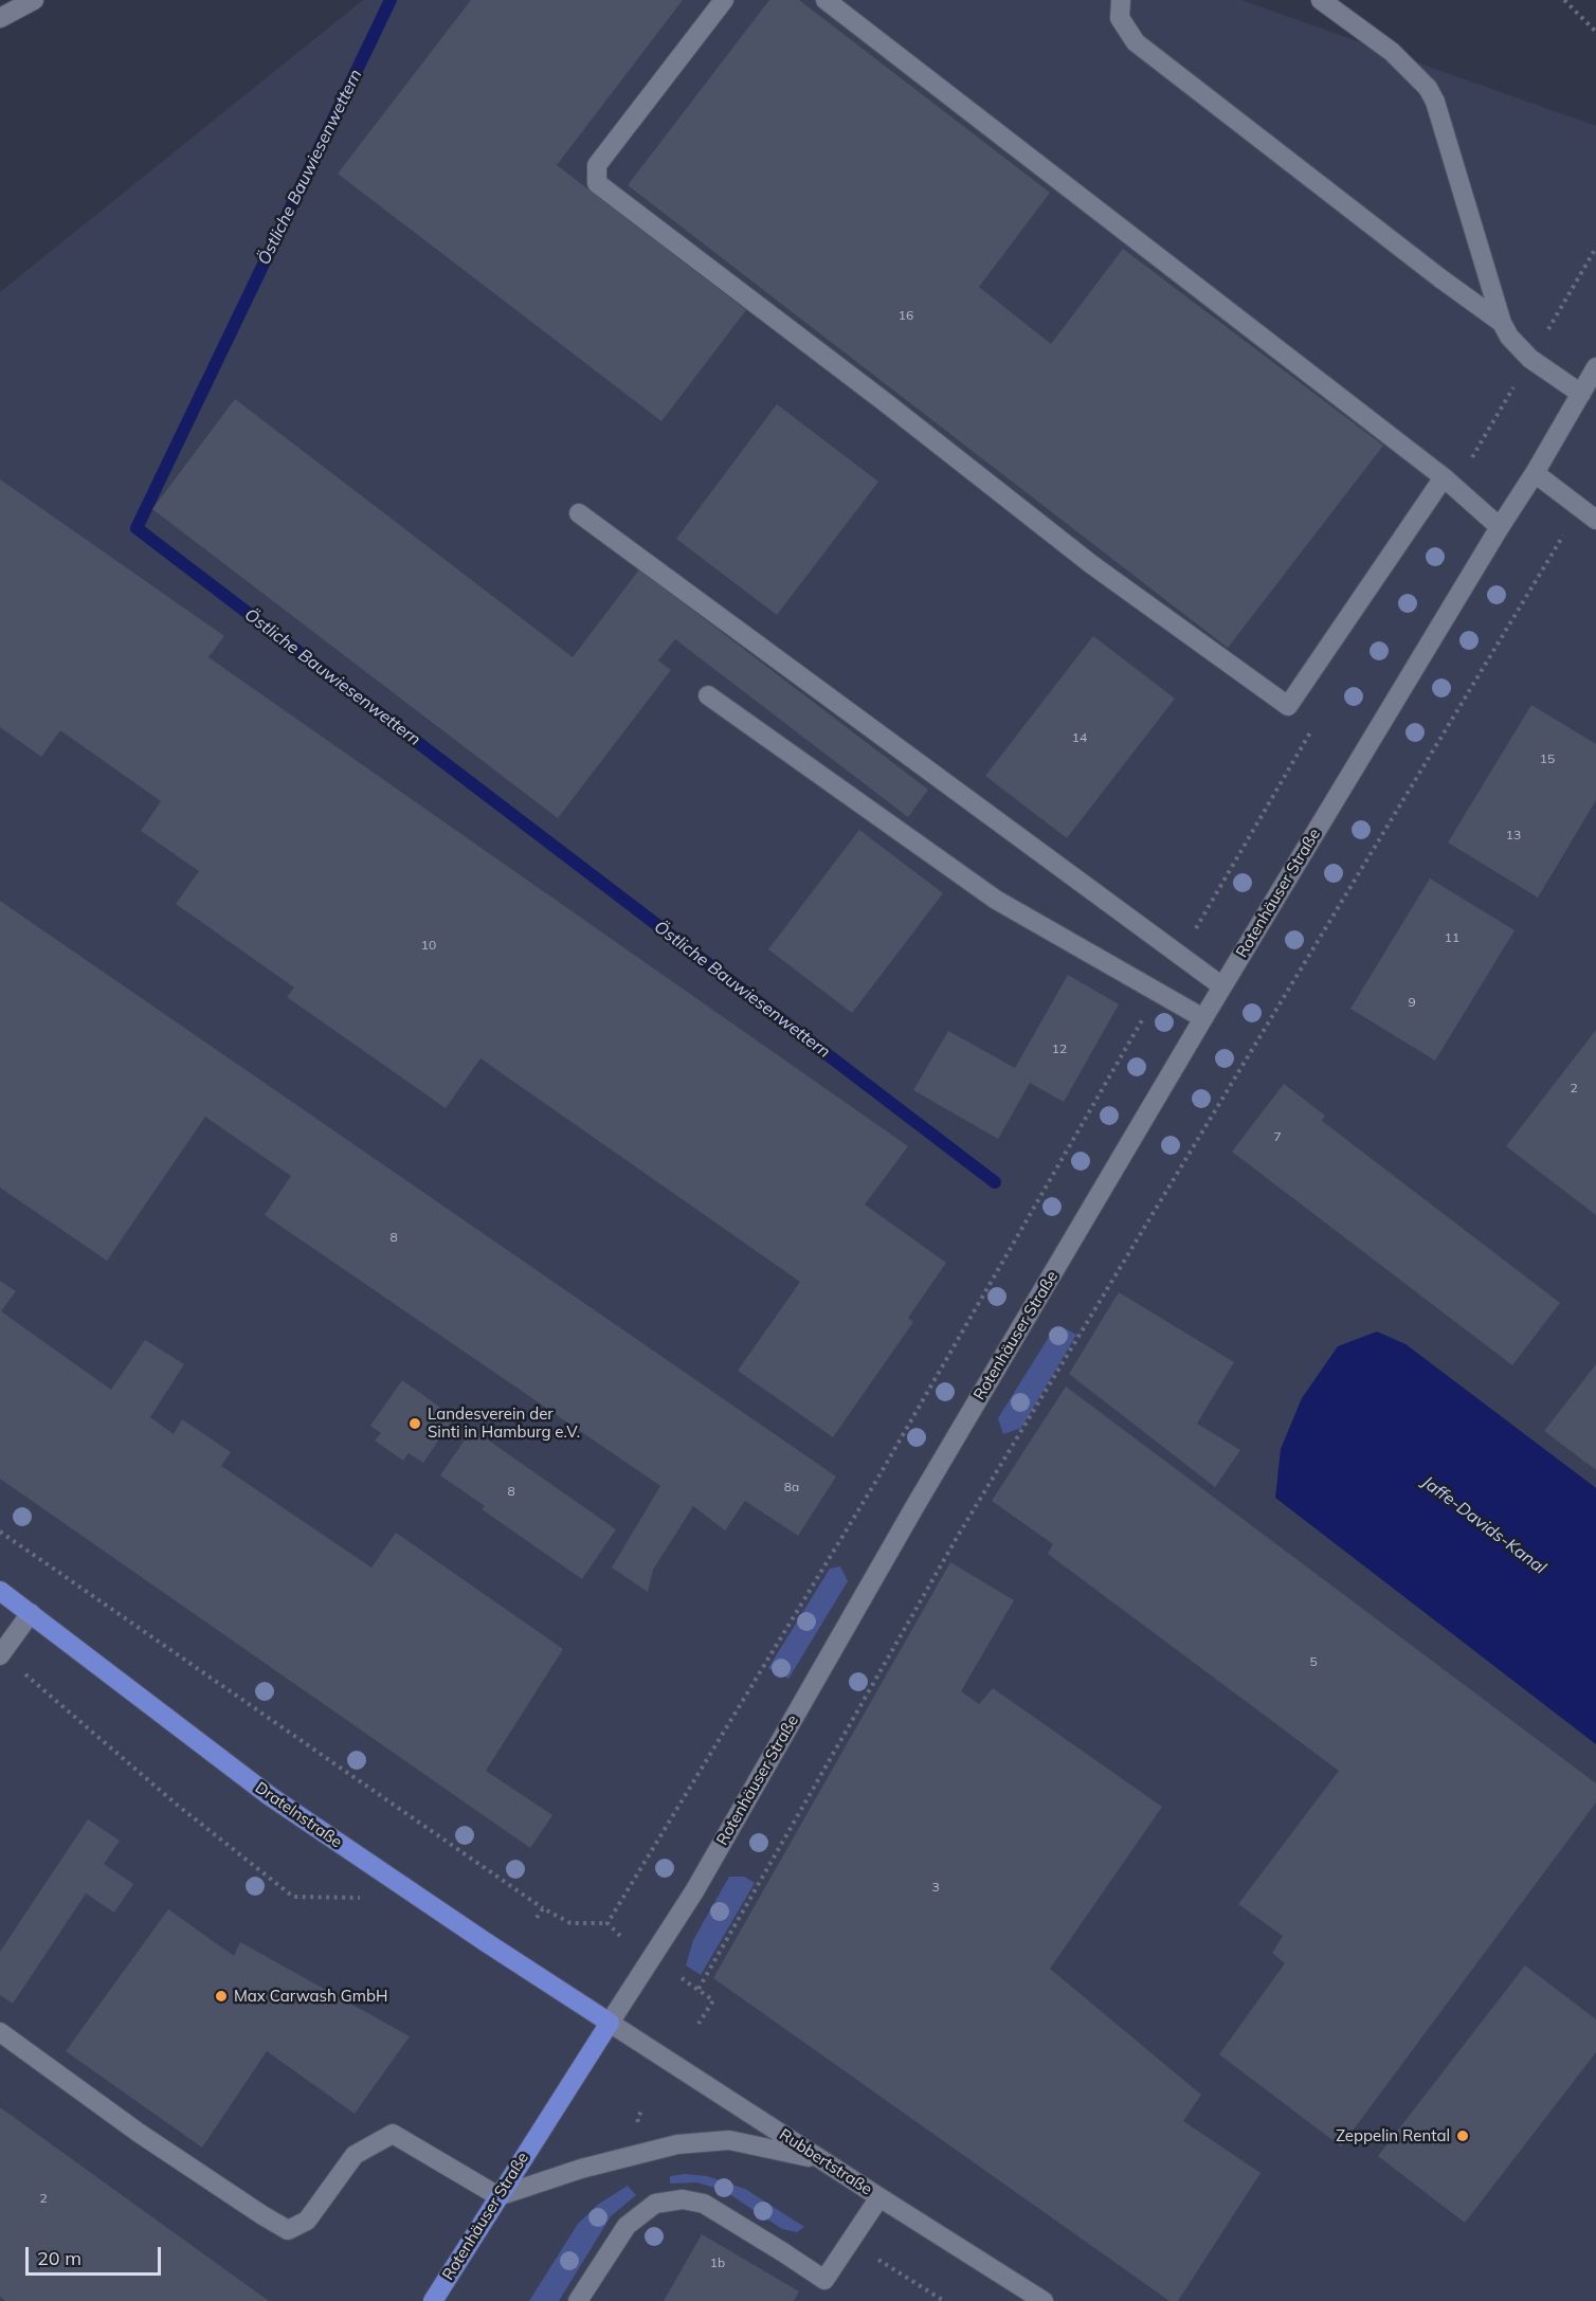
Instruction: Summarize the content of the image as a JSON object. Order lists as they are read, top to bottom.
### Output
{
  "streets": {
    "main road": ["Rotenhäuser Straße", "Dratelnstraße"],
    "street": ["Rubbertstraße"]
  },
  "crossings": [
    ["Rotenhäuser Straße", "Dratelnstraße"],
    ["Rotenhäuser Straße", "Rubbertstraße"],
    ["Dratelnstraße", "Rubbertstraße"]
  ],
  "water": ["Östliche Bauwiesenwettern", "Jaffe-Davids-Kanal"],
  "places": ["Landesverein der Sinti in Hamburg e.V.", "Max Carwash GmbH", "Zeppelin Rental"],
  "house_numbers": [
    "16",
    "14",
    "15",
    "13",
    "11",
    "10",
    "9",
    "12",
    "2",
    "7",
    "8",
    "8a",
    "8",
    "5",
    "3",
    "2",
    "1b"
  ],
  "scale_bar": "20 m"
}
